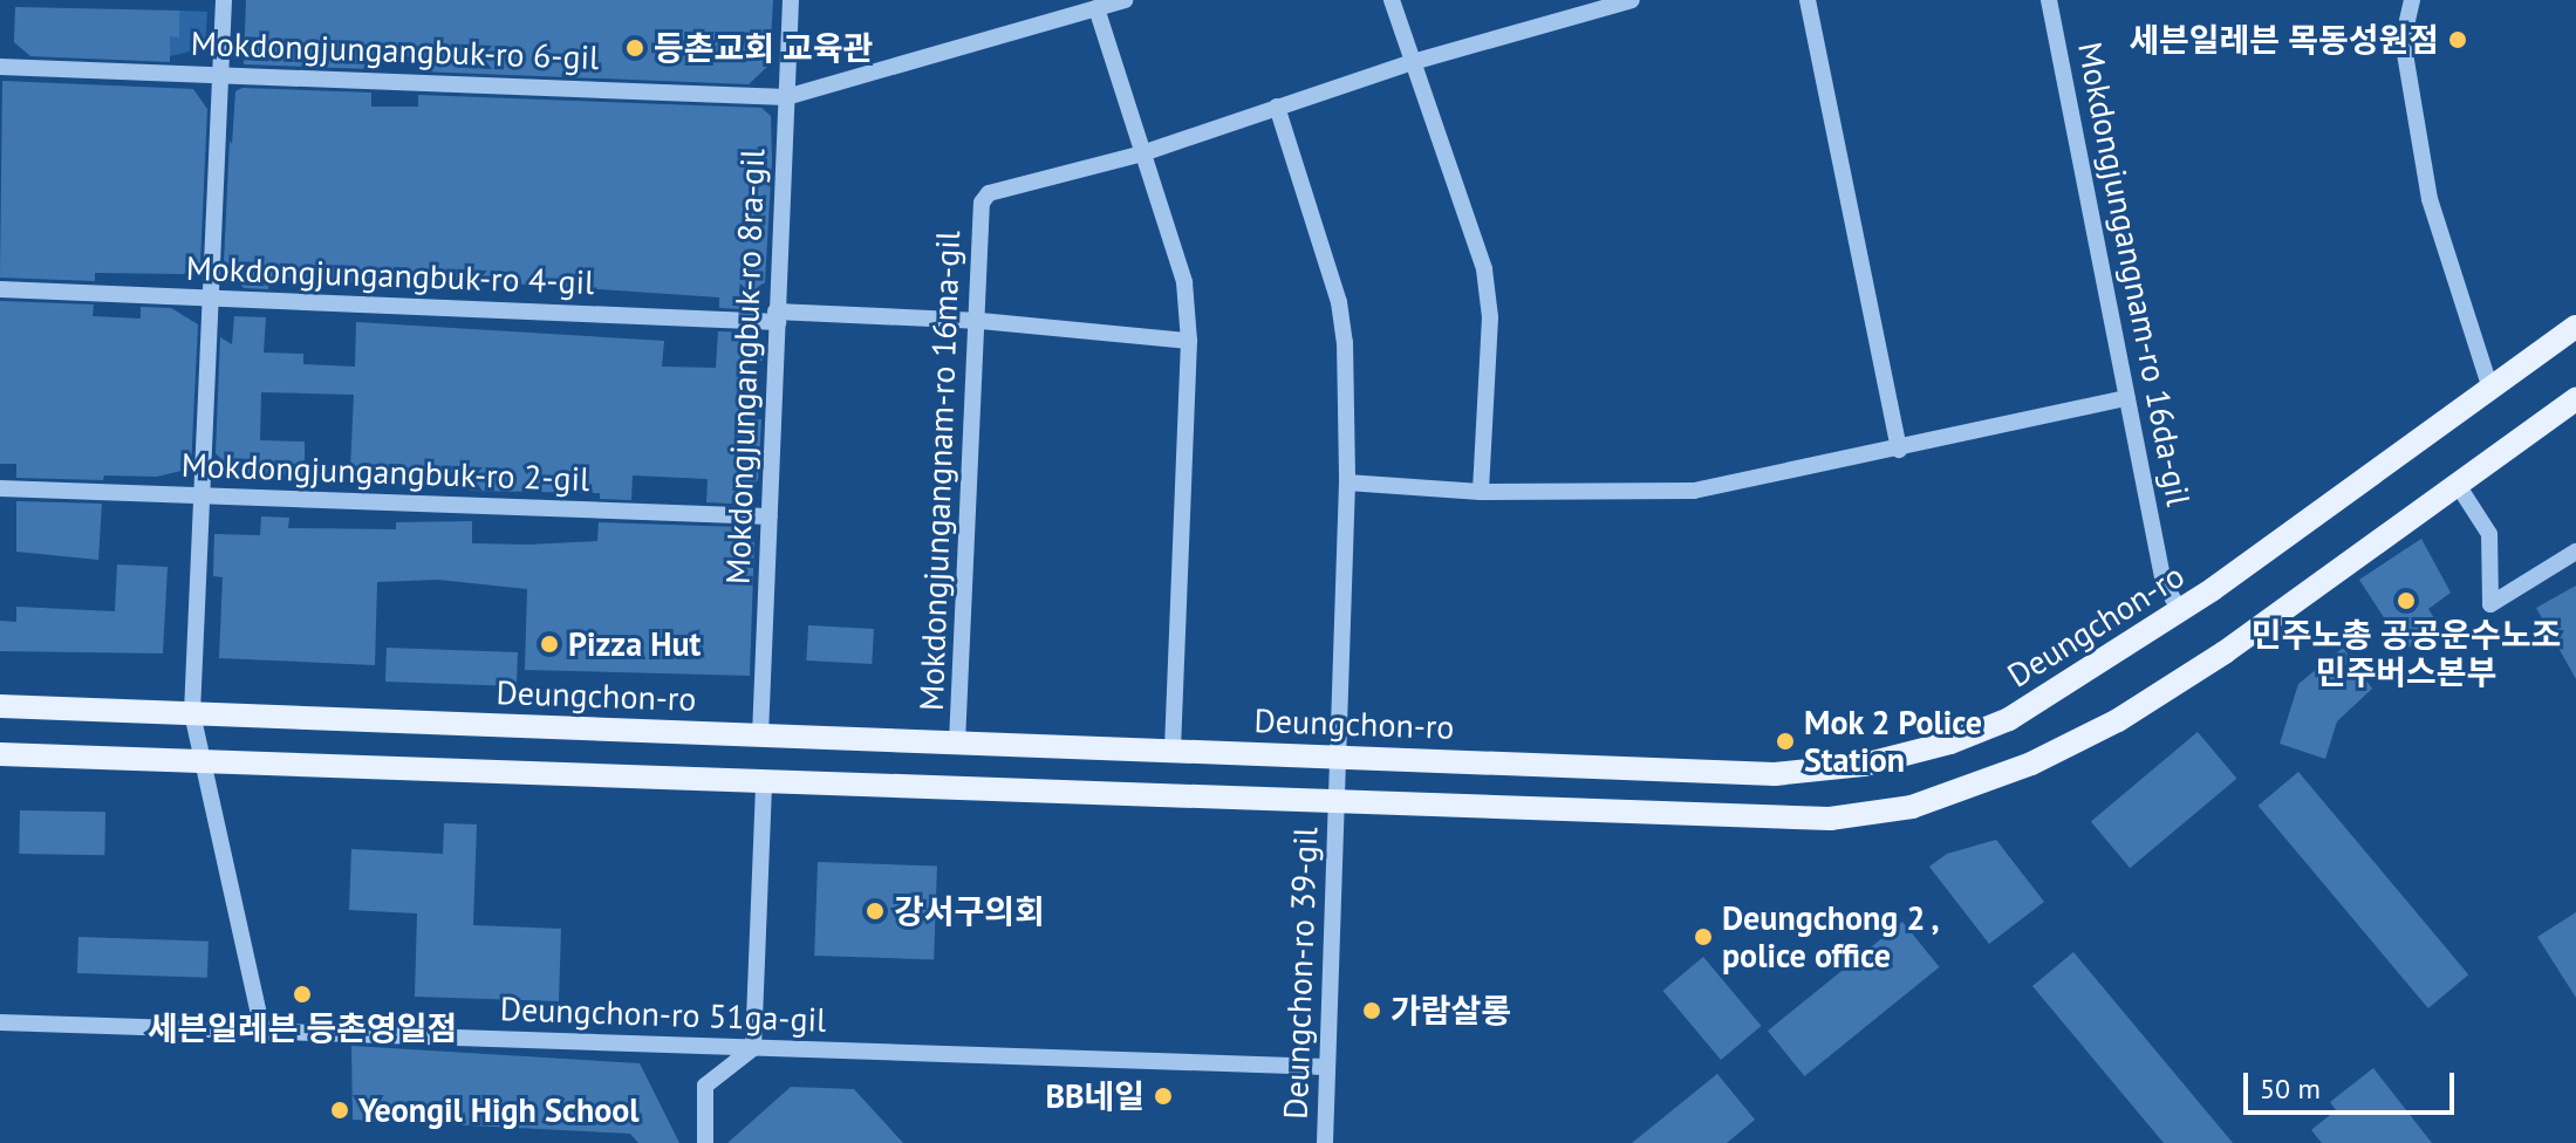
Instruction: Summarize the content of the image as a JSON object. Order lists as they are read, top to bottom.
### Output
{
  "streets": {
    "main road": ["Deungchon-ro"],
    "street": [
      "Mokdongjungangbuk-ro 6-gil",
      "Mokdongjungangnam-ro 16da-gil",
      "Mokdongjungangbuk-ro 4-gil",
      "Mokdongjungangbuk-ro 8ra-gil",
      "Mokdongjungangnam-ro 16ma-gil",
      "Mokdongjungangbuk-ro 2-gil",
      "Deungchon-ro 39-gil",
      "Deungchon-ro 51ga-gil"
    ]
  },
  "crossings": [
    ["Mokdongjungangbuk-ro 6-gil", "Mokdongjungangbuk-ro 8ra-gil"],
    ["Mokdongjungangnam-ro 16da-gil", "Deungchon-ro"],
    ["Mokdongjungangbuk-ro 4-gil", "Mokdongjungangbuk-ro 8ra-gil"],
    ["Mokdongjungangbuk-ro 4-gil", "Mokdongjungangnam-ro 16ma-gil"],
    ["Mokdongjungangbuk-ro 8ra-gil", "Mokdongjungangbuk-ro 2-gil"],
    ["Mokdongjungangbuk-ro 8ra-gil", "Deungchon-ro"],
    ["Mokdongjungangnam-ro 16ma-gil", "Deungchon-ro"],
    ["Deungchon-ro", "Deungchon-ro 39-gil"],
    ["Deungchon-ro 39-gil", "Deungchon-ro 51ga-gil"]
  ],
  "places": [
    "세븐일레븐 목동성원점",
    "등촌교회 교육관",
    "민주노총 공공운수노조 민주버스본부",
    "Pizza Hut",
    "Mok 2 Police Station",
    "강서구의회",
    "Deungchong 2 , police office",
    "세븐일레븐 등촌영일점",
    "가람살롱",
    "BB네일",
    "Yeongil High School"
  ],
  "scale_bar": "50 m"
}
